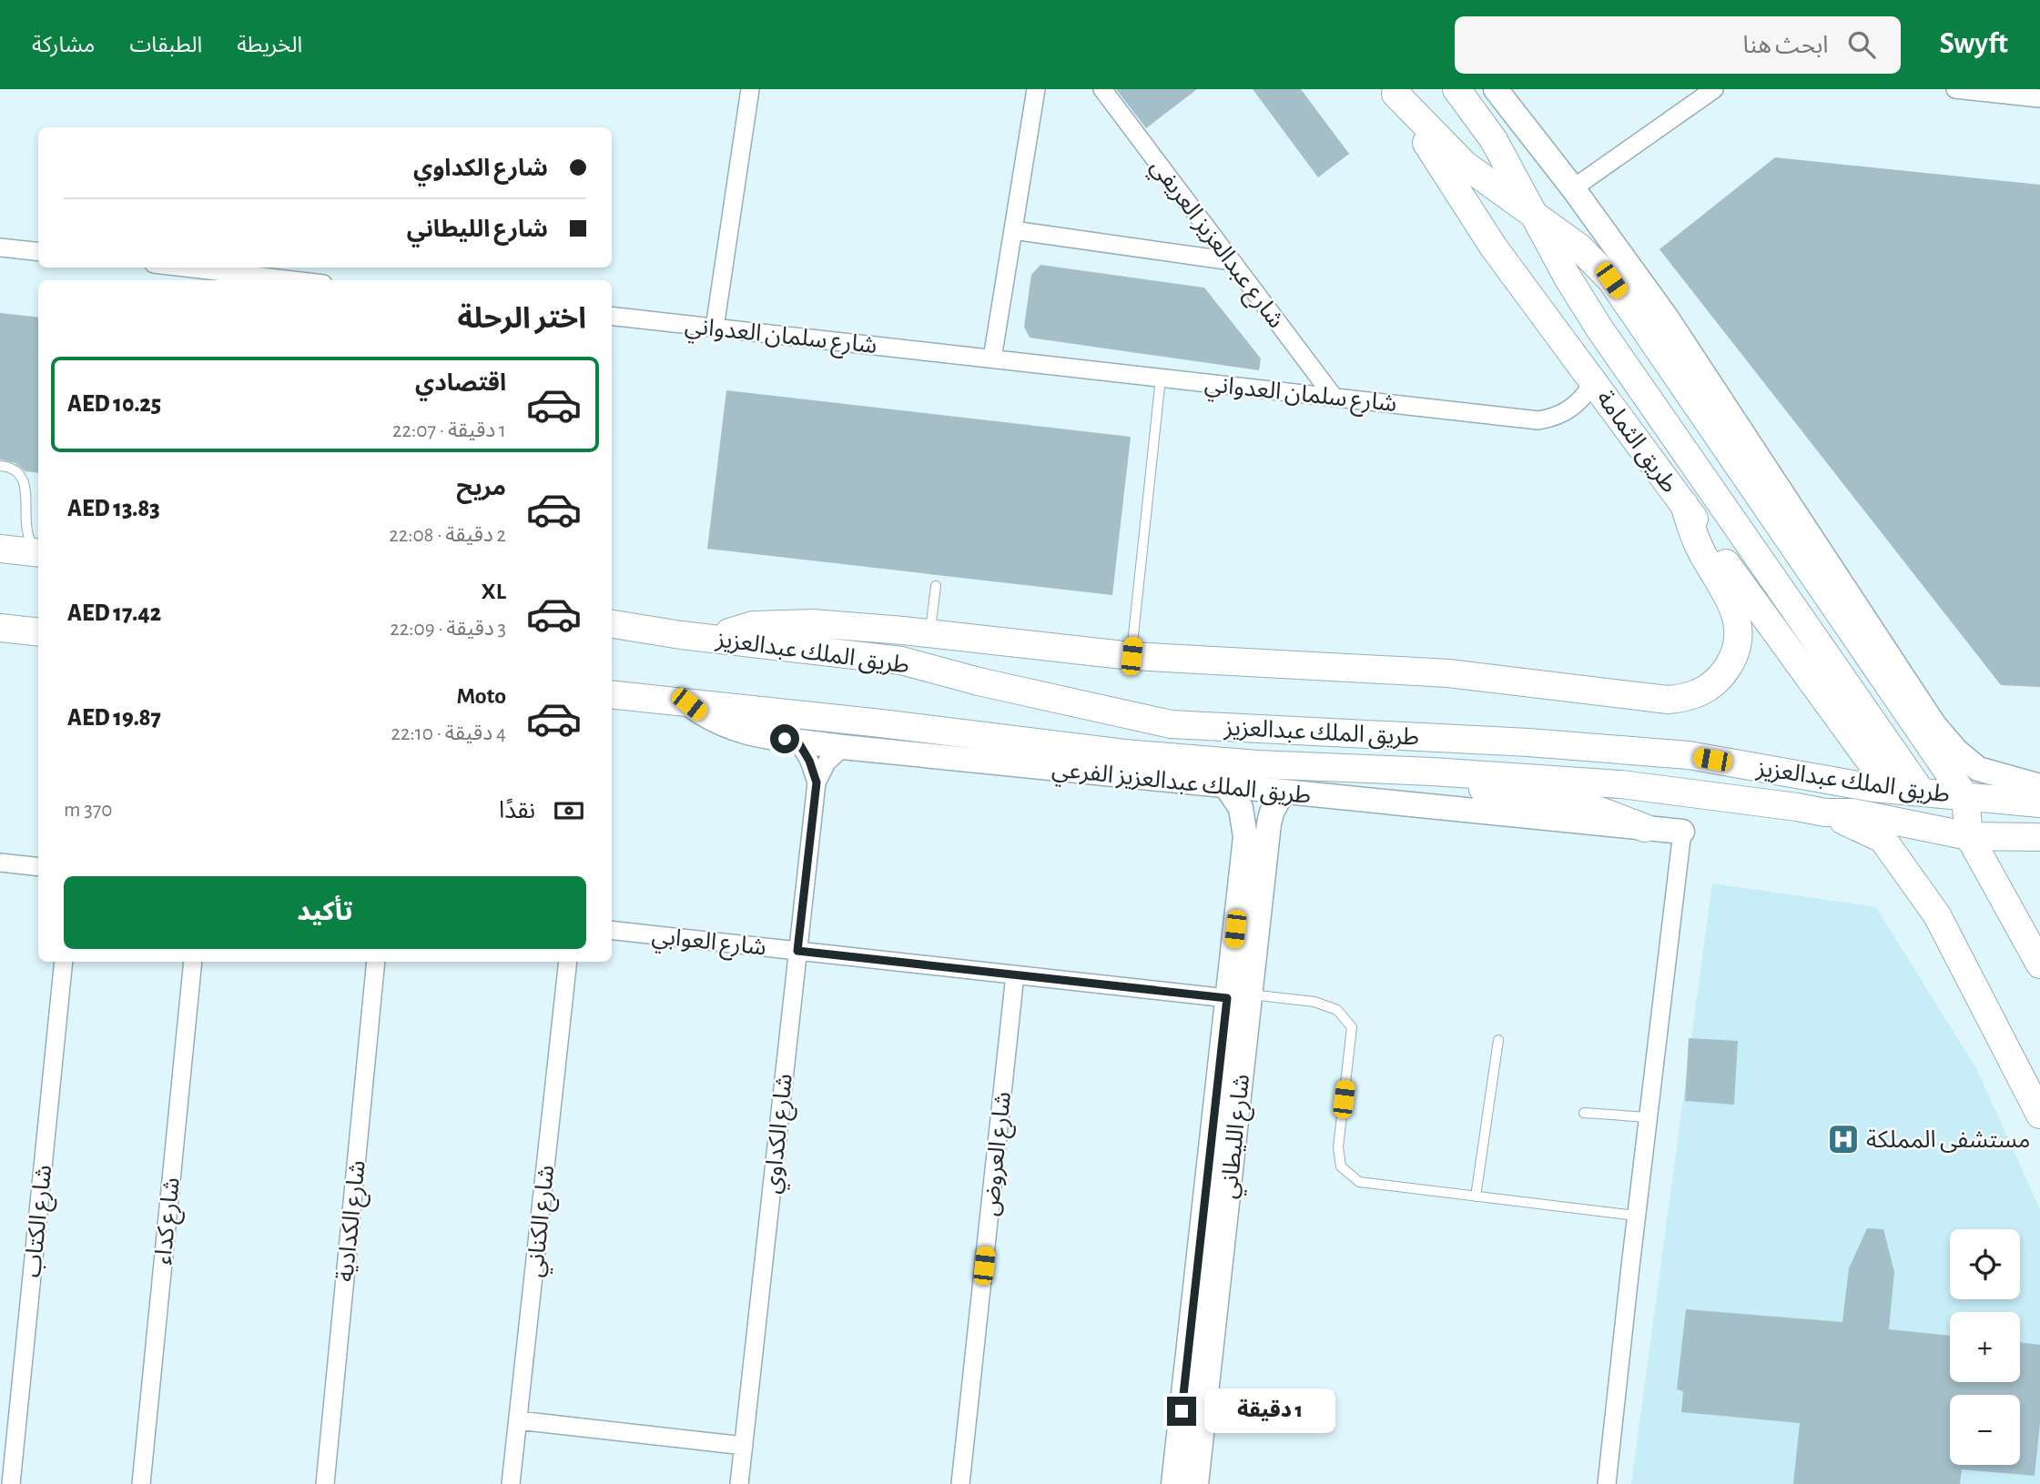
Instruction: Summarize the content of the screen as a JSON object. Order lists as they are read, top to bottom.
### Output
{
  "streets": {
    "main road": ["طريق الثمامة", "طريق الملك عبدالعزيز"],
    "street": [
      "شارع عبدالعزيز العريفي",
      "شارع سلمان العدواني",
      "طريق الملك عبدالعزيز الفرعي",
      "شارع العوابي",
      "شارع الكداوي",
      "شارع الليطاني",
      "شارع العروض",
      "شارع الكتاب",
      "شارع كداء",
      "شارع الكدادية",
      "شارع الكناني"
    ]
  },
  "crossings": [
    ["شارع عبدالعزيز العريفي", "شارع سلمان العدواني"],
    ["شارع سلمان العدواني", "طريق الثمامة"],
    ["طريق الثمامة", "طريق الملك عبدالعزيز"],
    ["طريق الملك عبدالعزيز", "طريق الملك عبدالعزيز الفرعي"],
    ["طريق الملك عبدالعزيز الفرعي", "شارع الكداوي"],
    ["طريق الملك عبدالعزيز الفرعي", "شارع الليطاني"],
    ["شارع العوابي", "شارع الكداوي"],
    ["شارع العوابي", "شارع الليطاني"],
    ["شارع العوابي", "شارع العروض"]
  ],
  "places": {
    "hospital": ["مستشفى المملكة"]
  },
  "page": {
    "header": "Swyft",
    "search": "ابحث هنا",
    "nav": ["الخريطة", "الطبقات", "مشاركة"],
    "banner": ["شارع الكداوي", "شارع الليطاني"],
    "heading": "اختر الرحلة",
    "list": [
      {
        "name": "اقتصادي",
        "note": "1 دقيقة · 22:07",
        "value": "AED 10.25"
      },
      {
        "name": "مريح",
        "note": "2 دقيقة · 22:08",
        "value": "AED 13.83"
      },
      {
        "name": "XL",
        "note": "3 دقيقة · 22:09",
        "value": "AED 17.42"
      },
      {
        "name": "Moto",
        "note": "4 دقيقة · 22:10",
        "value": "AED 19.87"
      }
    ],
    "pay": ["نقدًا", "370 m"],
    "buttons": "تأكيد",
    "map_buttons": ["+", "−"],
    "bubble": "1 دقيقة"
  }
}
